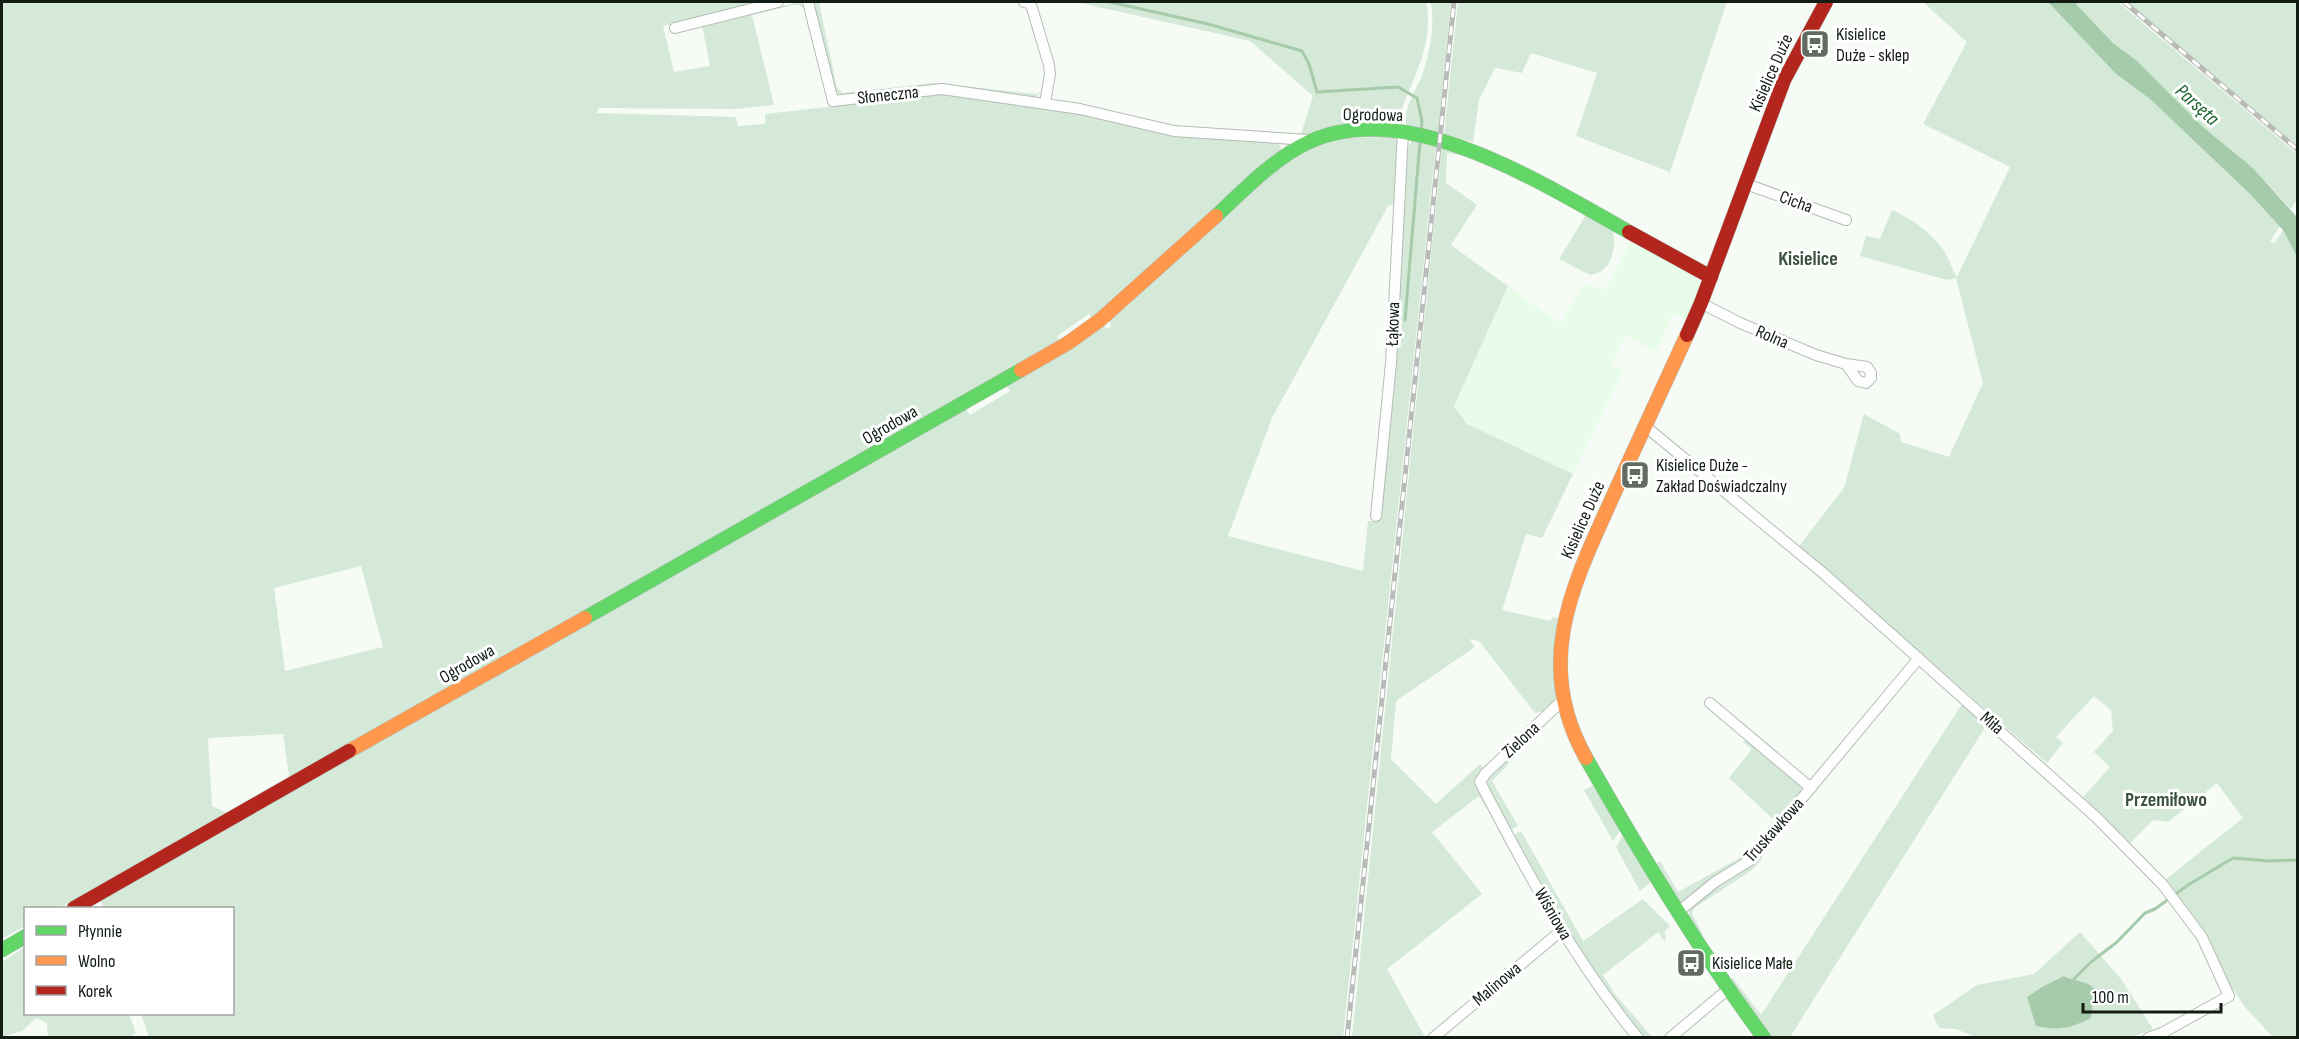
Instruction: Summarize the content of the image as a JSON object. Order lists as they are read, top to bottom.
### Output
{
  "streets": {
    "street": [
      "Kisielice Duże",
      "Słoneczna",
      "Ogrodowa",
      "Cicha",
      "Łąkowa",
      "Rolna",
      "Miła",
      "Zielona",
      "Truskawkowa",
      "Wiśniowa",
      "Malinowa"
    ]
  },
  "crossings": [
    ["Kisielice Duże", "Ogrodowa"],
    ["Kisielice Duże", "Cicha"],
    ["Kisielice Duże", "Rolna"],
    ["Kisielice Duże", "Miła"],
    ["Kisielice Duże", "Zielona"],
    ["Kisielice Duże", "Truskawkowa"],
    ["Słoneczna", "Ogrodowa"],
    ["Ogrodowa", "Łąkowa"],
    ["Miła", "Truskawkowa"],
    ["Zielona", "Wiśniowa"],
    ["Wiśniowa", "Malinowa"]
  ],
  "districts": ["Kisielice", "Przemiłowo"],
  "water": ["Parsęta"],
  "places": {
    "bus stop": ["Kisielice Duże - sklep", "Kisielice Duże - Zakład Doświadczalny", "Kisielice Małe"]
  },
  "legend": ["Płynnie", "Wolno", "Korek"],
  "scale_bar": "100 m"
}
